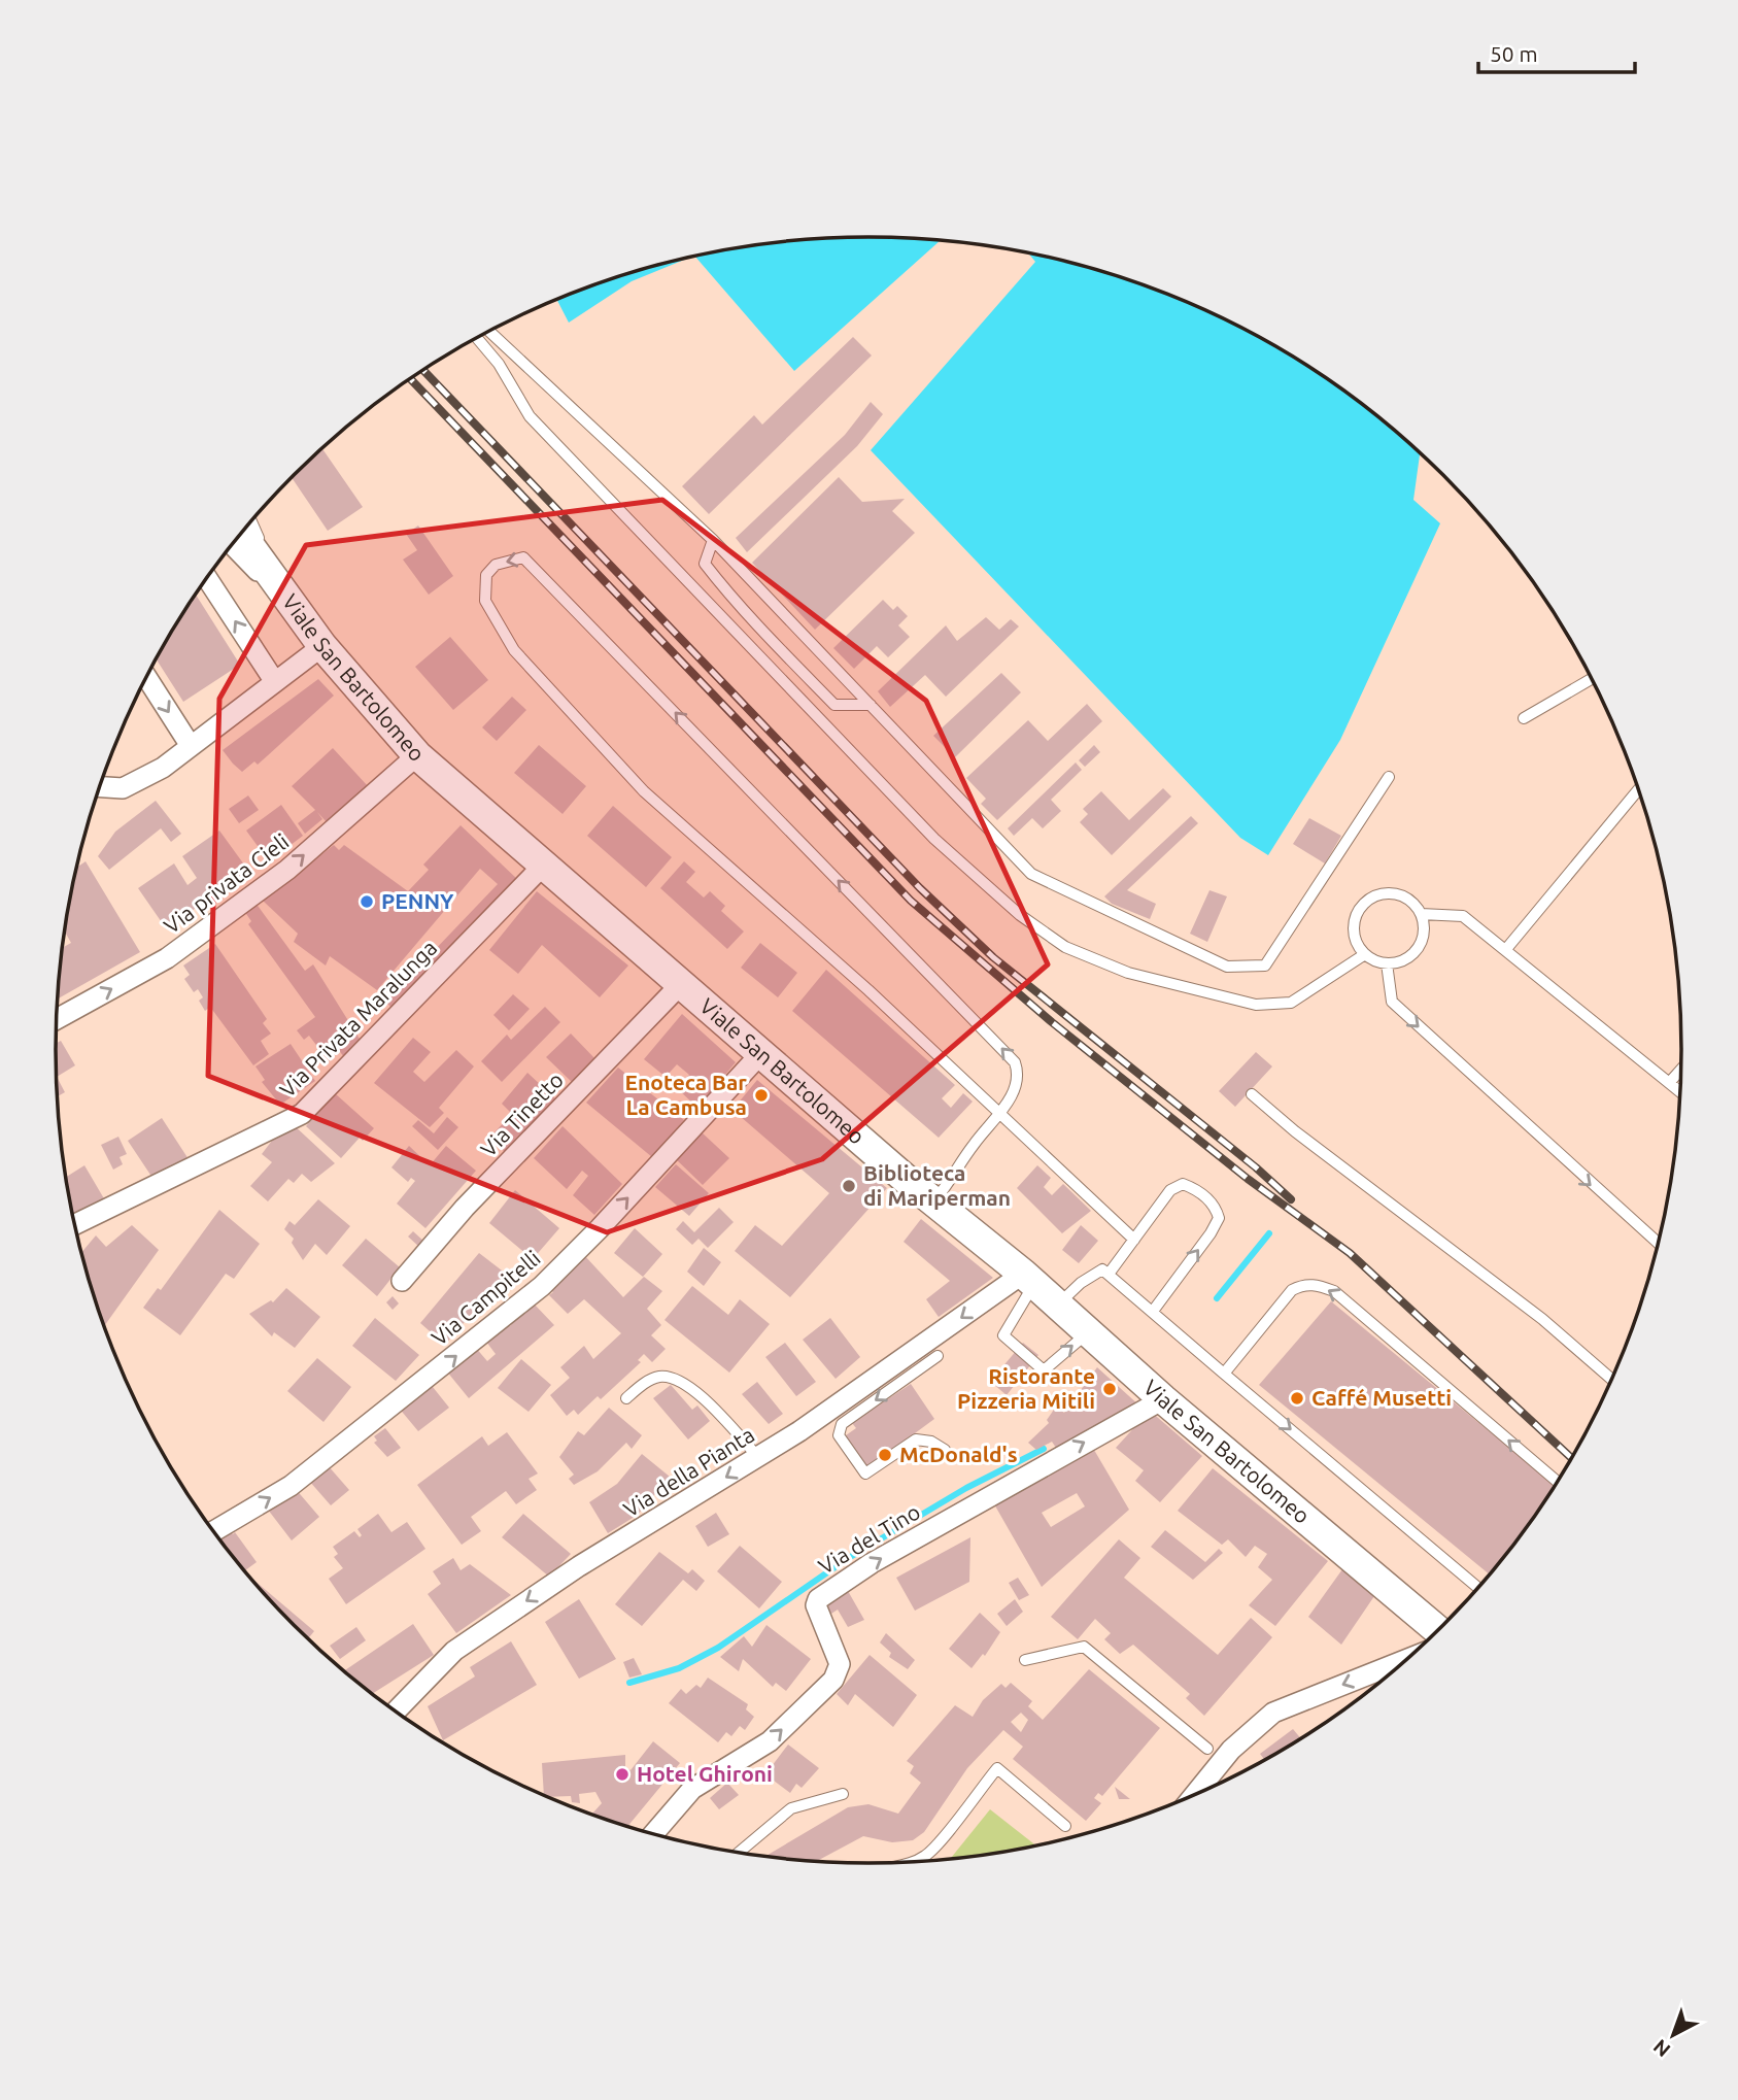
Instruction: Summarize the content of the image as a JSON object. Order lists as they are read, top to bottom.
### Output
{
  "streets": {
    "main road": ["Viale San Bartolomeo"],
    "street": [
      "Via privata Cieli",
      "Via Privata Maralunga",
      "Via Tinetto",
      "Via Campitelli",
      "Via della Pianta",
      "Via del Tino"
    ]
  },
  "crossings": [
    ["Viale San Bartolomeo", "Via privata Cieli"],
    ["Viale San Bartolomeo", "Via Privata Maralunga"],
    ["Viale San Bartolomeo", "Via Tinetto"],
    ["Viale San Bartolomeo", "Via Campitelli"],
    ["Viale San Bartolomeo", "Via della Pianta"],
    ["Viale San Bartolomeo", "Via del Tino"]
  ],
  "one_way": ["Via Campitelli", "Via della Pianta", "Via del Tino"],
  "places": [
    "PENNY",
    "Enoteca Bar La Cambusa",
    "Biblioteca di Mariperman",
    "Ristorante Pizzeria Mitili",
    "Caffé Musetti",
    "McDonald's",
    "Hotel Ghironi"
  ],
  "scale_bar": "50 m",
  "north": "bottom left"
}
